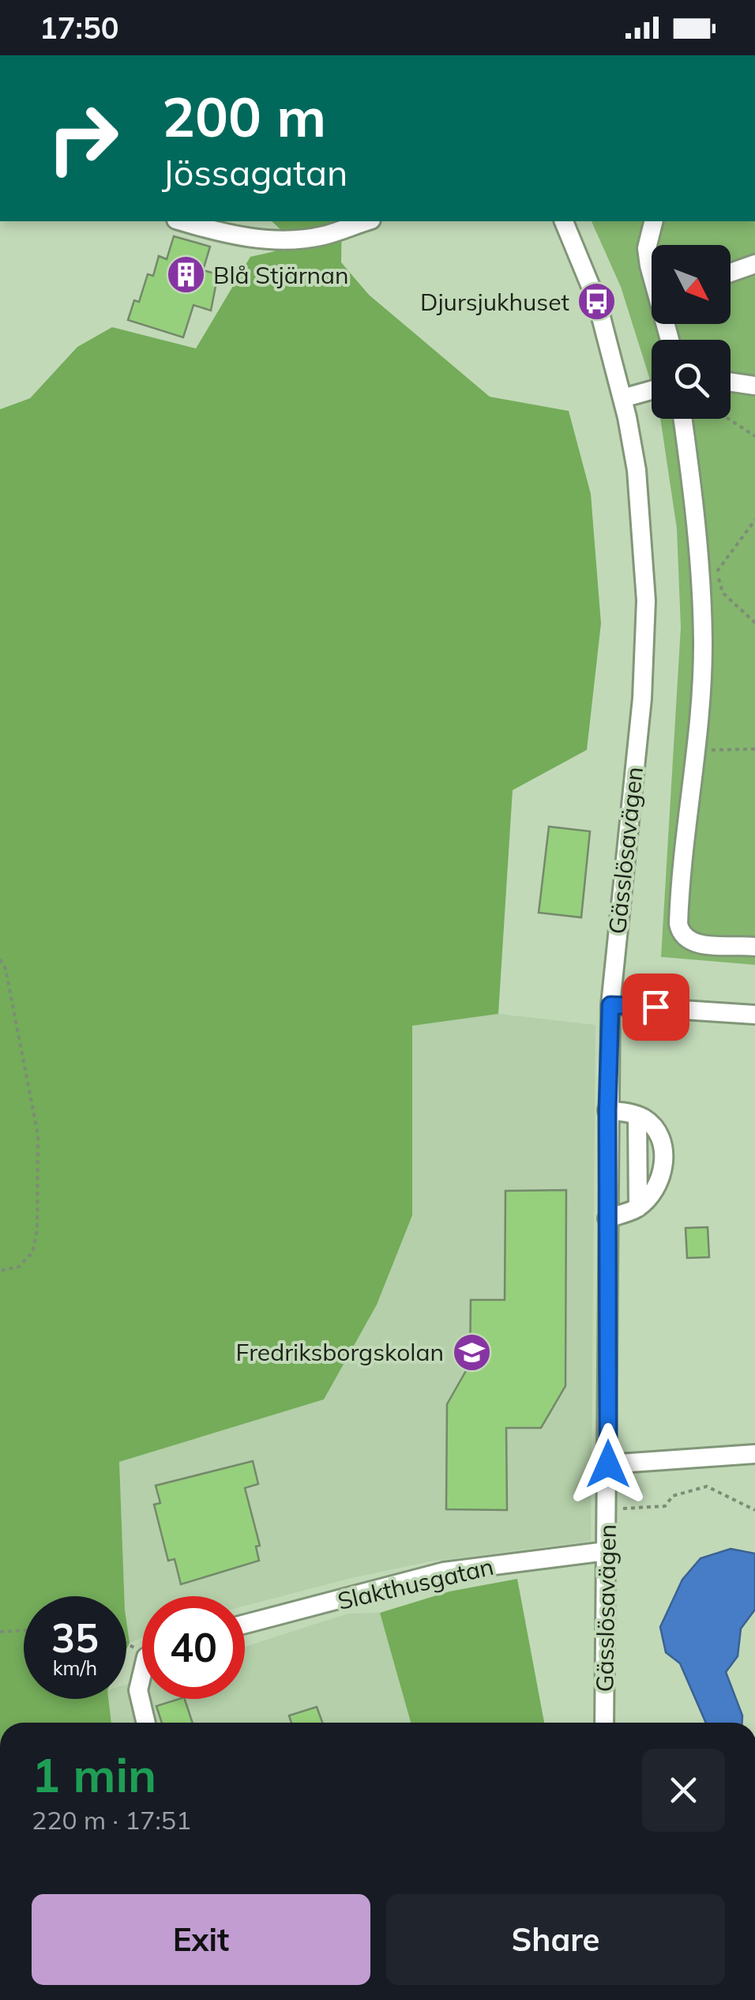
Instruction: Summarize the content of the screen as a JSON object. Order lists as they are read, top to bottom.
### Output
{
  "streets": {
    "street": ["Gässlösavägen", "Slakthusgatan"]
  },
  "crossings": [
    ["Gässlösavägen", "Slakthusgatan"]
  ],
  "places": {
    "building": ["Blå Stjärnan"],
    "bus stop": ["Djursjukhuset"],
    "school or university": ["Fredriksborgskolan"]
  },
  "north": "bottom right",
  "page": {
    "status": "17:50",
    "turn": ["200 m", "Jössagatan"],
    "speed": "35 km/h",
    "limit": "40",
    "heading": ["1 min", "220 m · 17:51"],
    "buttons": ["Exit", "Share"]
  }
}
